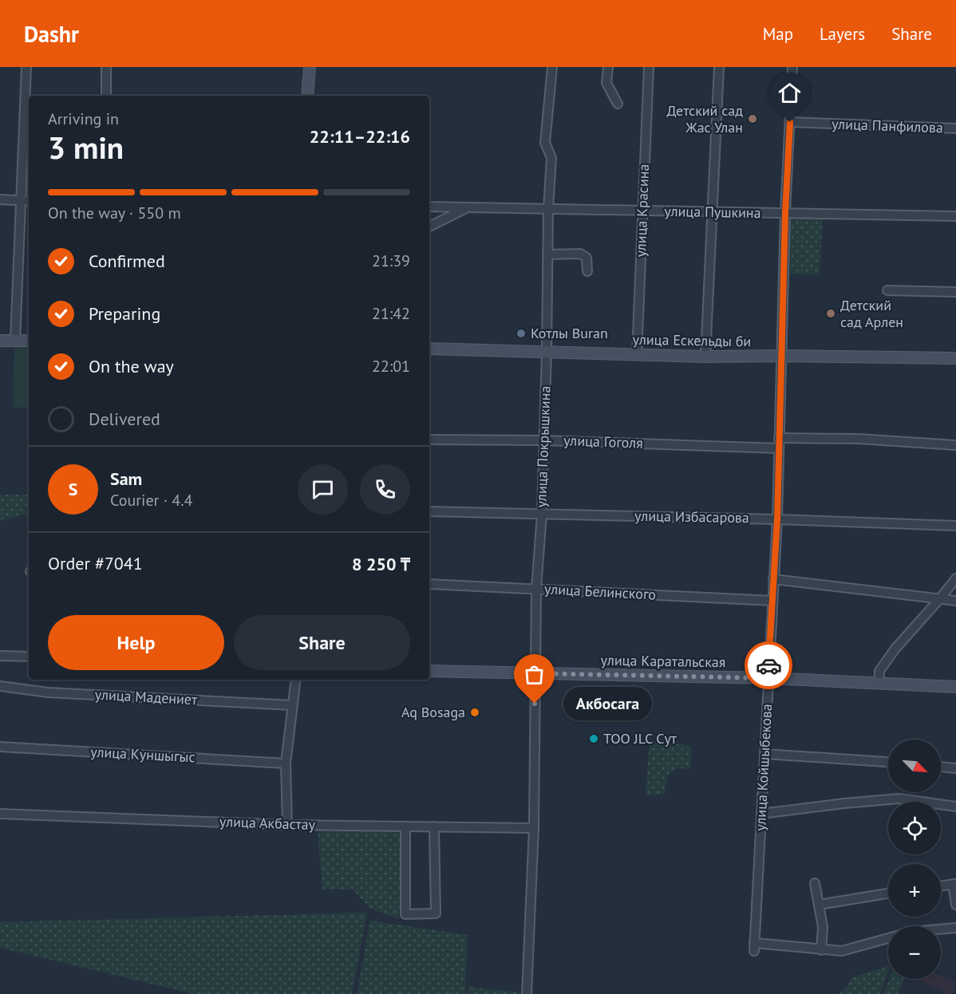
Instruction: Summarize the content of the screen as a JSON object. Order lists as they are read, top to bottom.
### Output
{
  "streets": {
    "street": [
      "улица Панфилова",
      "улица Красина",
      "улица Пушкина",
      "улица Ескельды би",
      "улица Гоголя",
      "улица Покрышкина",
      "улица Избасарова",
      "улица Белинского",
      "улица Каратальская",
      "улица Мадениет",
      "улица Куншыгыс",
      "улица Койшыбекова",
      "улица Акбастау"
    ]
  },
  "crossings": [
    ["улица Панфилова", "улица Койшыбекова"],
    ["улица Красина", "улица Пушкина"],
    ["улица Красина", "улица Ескельды би"],
    ["улица Пушкина", "улица Покрышкина"],
    ["улица Пушкина", "улица Койшыбекова"],
    ["улица Ескельды би", "улица Покрышкина"],
    ["улица Ескельды би", "улица Койшыбекова"],
    ["улица Гоголя", "улица Покрышкина"],
    ["улица Гоголя", "улица Койшыбекова"],
    ["улица Покрышкина", "улица Избасарова"],
    ["улица Покрышкина", "улица Белинского"],
    ["улица Покрышкина", "улица Каратальская"],
    ["улица Покрышкина", "улица Акбастау"],
    ["улица Избасарова", "улица Койшыбекова"],
    ["улица Белинского", "улица Койшыбекова"],
    ["улица Каратальская", "улица Койшыбекова"]
  ],
  "places": [
    "Детский сад Жас Улан",
    "Детский сад Арлен",
    "Котлы Buran",
    "Акбосага",
    "Aq Bosaga",
    "ТОО JLC Сут"
  ],
  "north": "bottom right",
  "page": {
    "header": "Dashr",
    "nav": ["Map", "Layers", "Share"],
    "heading": ["3 min", "Arriving in", "22:11–22:16"],
    "panel": [
      "Sam",
      "Courier · 4.4",
      "Order #7041",
      "8 250 ₸"
    ],
    "bar": "On the way · 550 m",
    "list": [
      ["Confirmed", "21:39"],
      ["Preparing", "21:42"],
      ["On the way", "22:01"],
      "Delivered"
    ],
    "round": "S",
    "buttons": ["Help", "Share"],
    "bubble": "Акбосага",
    "map_buttons": ["+", "−"]
  }
}
